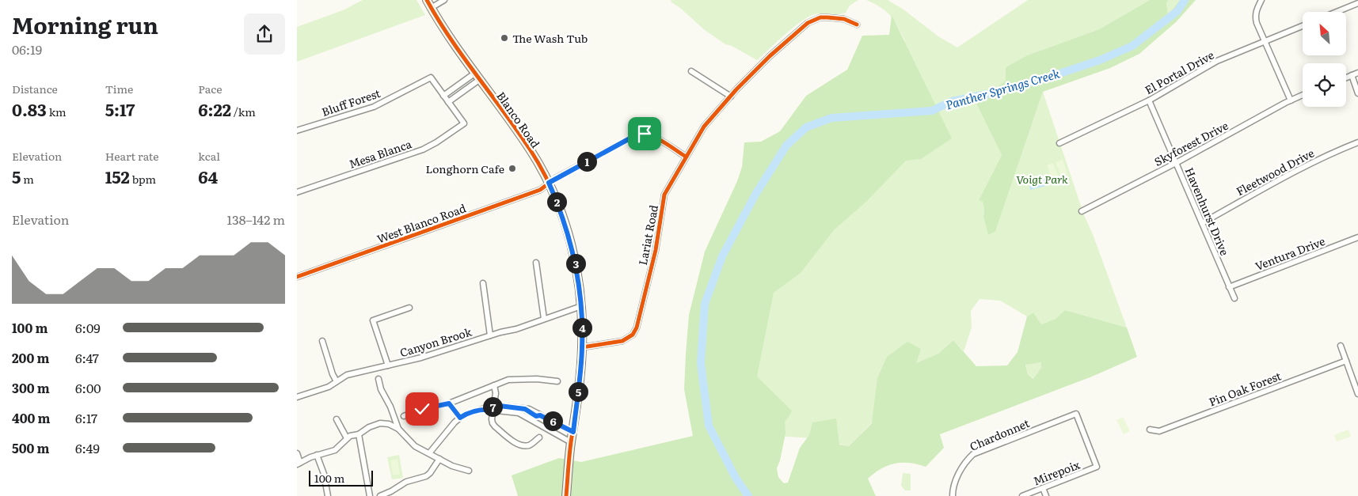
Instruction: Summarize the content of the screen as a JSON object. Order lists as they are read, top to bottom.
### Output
{
  "streets": {
    "main road": ["Blanco Road"],
    "street": [
      "El Portal Drive",
      "Bluff Forest",
      "Skyforest Drive",
      "Mesa Blanca",
      "Fleetwood Drive",
      "Havenhurst Drive",
      "West Blanco Road",
      "Lariat Road",
      "Ventura Drive",
      "Canyon Brook",
      "Pin Oak Forest",
      "Chardonnet",
      "Mirepoix"
    ]
  },
  "crossings": [
    ["El Portal Drive", "Havenhurst Drive"],
    ["Blanco Road", "West Blanco Road"],
    ["Blanco Road", "Lariat Road"],
    ["Blanco Road", "Canyon Brook"],
    ["Skyforest Drive", "Havenhurst Drive"],
    ["Fleetwood Drive", "Havenhurst Drive"],
    ["Havenhurst Drive", "Ventura Drive"],
    ["West Blanco Road", "Lariat Road"],
    ["Chardonnet", "Mirepoix"]
  ],
  "water": ["Panther Springs Creek"],
  "parks": ["Voigt Park"],
  "places": ["The Wash Tub", "Longhorn Cafe"],
  "scale_bar": "100 m",
  "north": "top left",
  "page": {
    "heading": ["Morning run", "06:19"],
    "stats": [
      ["Distance", "0.83 km"],
      ["Time", "5:17"],
      ["Pace", "6:22 /km"],
      ["Elevation", "5 m"],
      ["Heart rate", "152 bpm"],
      ["kcal", "64"]
    ],
    "pins": [
      "1",
      "2",
      "3",
      "4",
      "5",
      "7",
      "6"
    ],
    "chart": ["Elevation", "138–142 m"],
    "list": [
      {
        "name": "100 m",
        "note": "6:09"
      },
      {
        "name": "200 m",
        "note": "6:47"
      },
      {
        "name": "300 m",
        "note": "6:00"
      },
      {
        "name": "400 m",
        "note": "6:17"
      },
      {
        "name": "500 m",
        "note": "6:49"
      }
    ],
    "scale": "100 m"
  }
}
